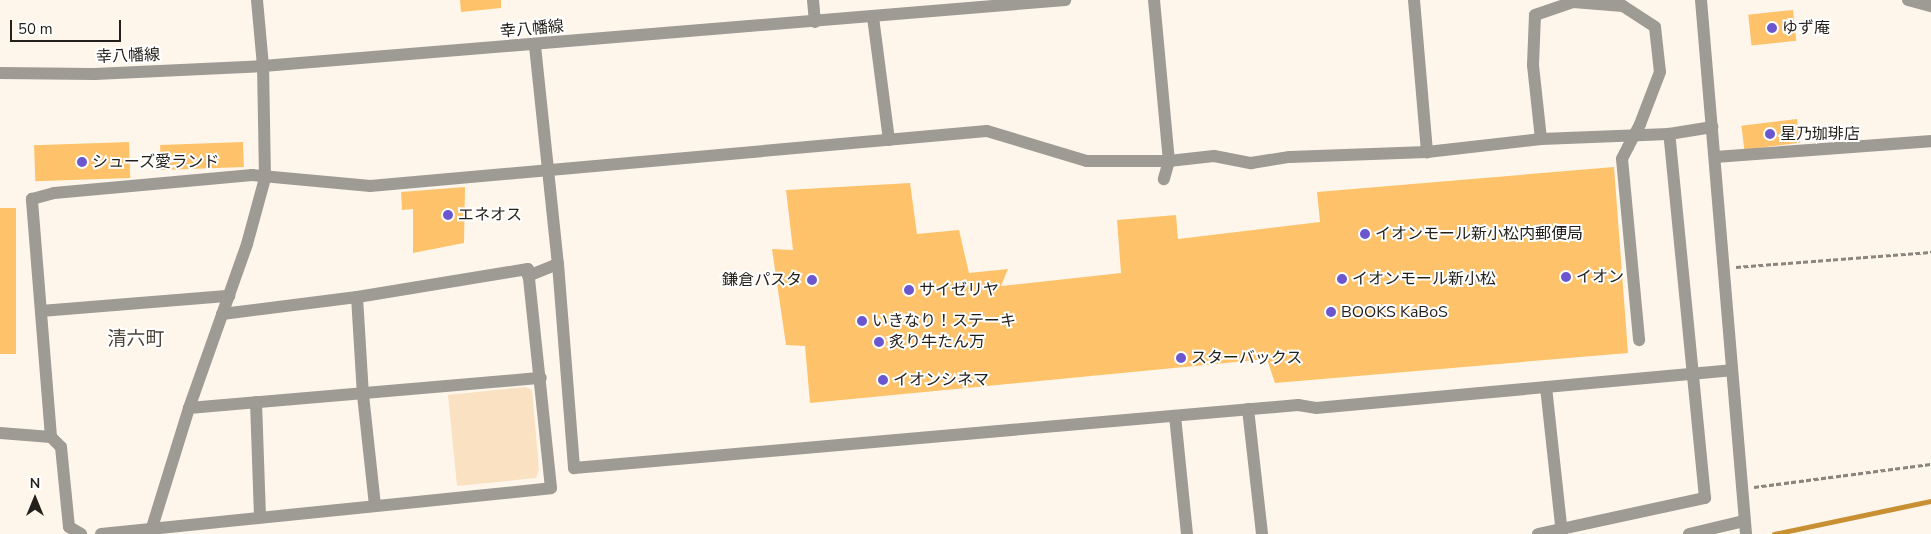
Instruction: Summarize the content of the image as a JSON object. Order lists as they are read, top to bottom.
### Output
{
  "streets": {
    "street": ["幸八幡線"]
  },
  "districts": ["清六町"],
  "places": [
    "ゆず庵",
    "星乃珈琲店",
    "シューズ愛ランド",
    "エネオス",
    "イオンモール新小松内郵便局",
    "イオン",
    "イオンモール新小松",
    "鎌倉パスタ",
    "サイゼリヤ",
    "BOOKS KaBoS",
    "いきなり！ステーキ",
    "炙り牛たん万",
    "スターバックス",
    "イオンシネマ"
  ],
  "scale_bar": "50 m",
  "north": "top"
}
